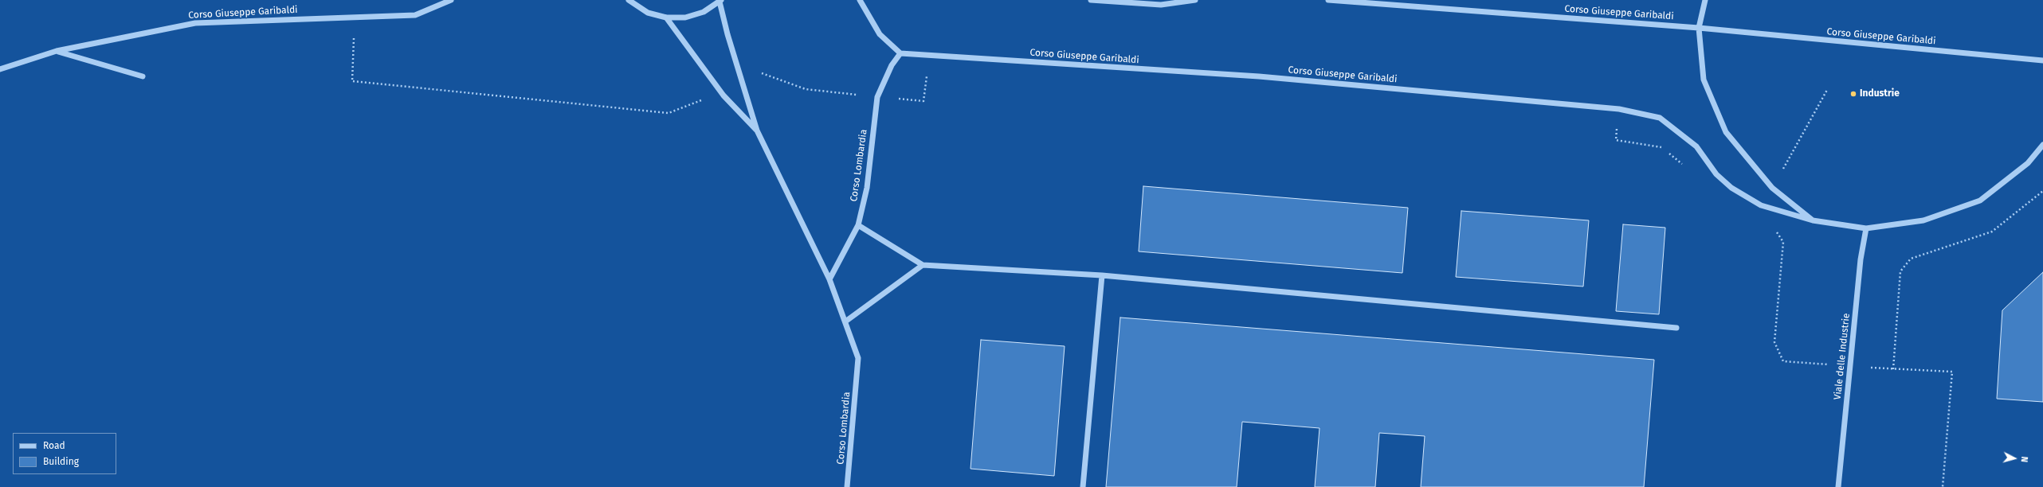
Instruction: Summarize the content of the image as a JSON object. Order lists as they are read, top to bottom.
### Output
{
  "streets": {
    "street": ["Corso Giuseppe Garibaldi", "Corso Lombardia", "Viale delle Industrie"]
  },
  "crossings": [
    ["Corso Giuseppe Garibaldi", "Corso Lombardia"],
    ["Corso Giuseppe Garibaldi", "Viale delle Industrie"]
  ],
  "places": ["Industrie"],
  "legend": ["Road", "Building"],
  "north": "right"
}
